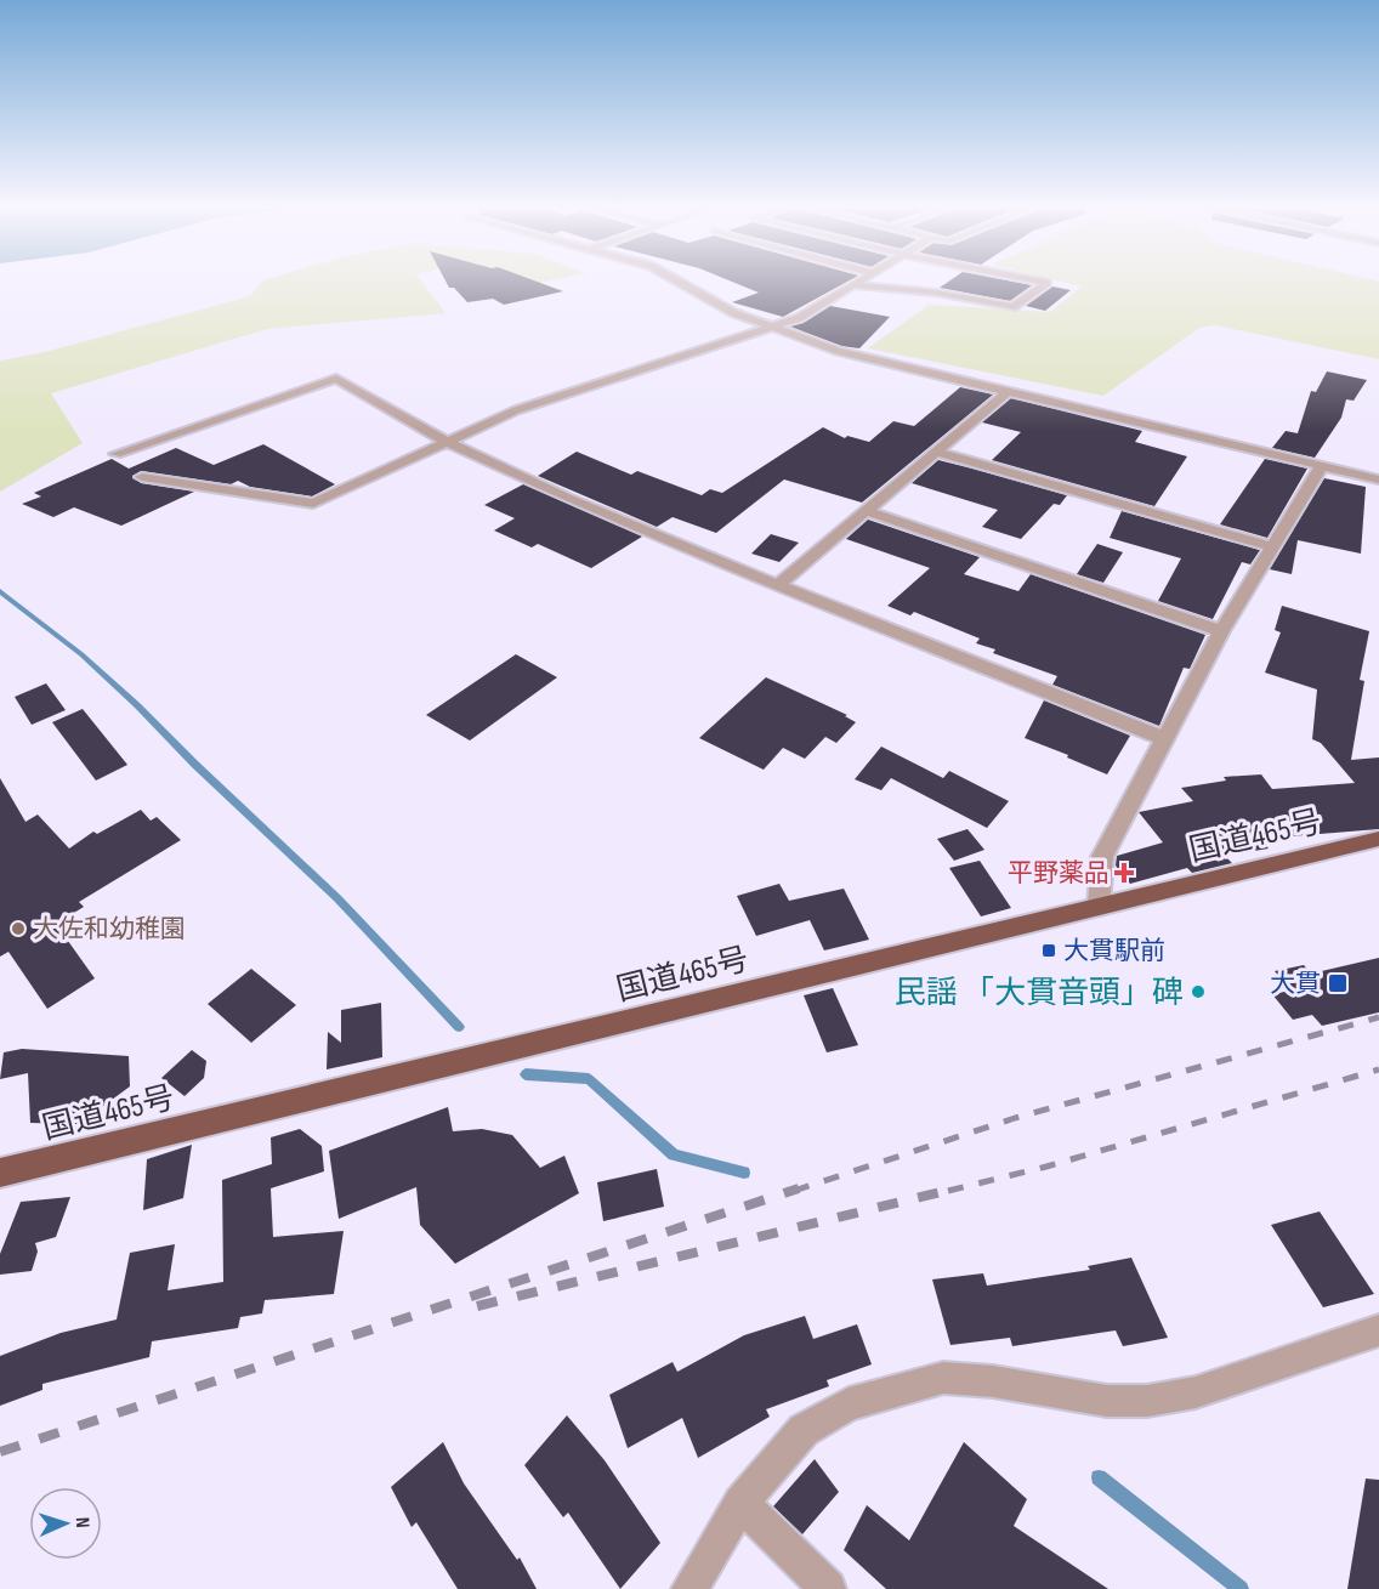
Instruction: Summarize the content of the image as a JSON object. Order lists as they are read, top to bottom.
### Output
{
  "streets": {
    "highway": ["国道465号"]
  },
  "places": {
    "health": ["平野薬品"],
    "other": ["大佐和幼稚園", "民謡 「大貫音頭」碑"],
    "transit": ["大貫駅前", "大貫"]
  },
  "north": "right"
}
